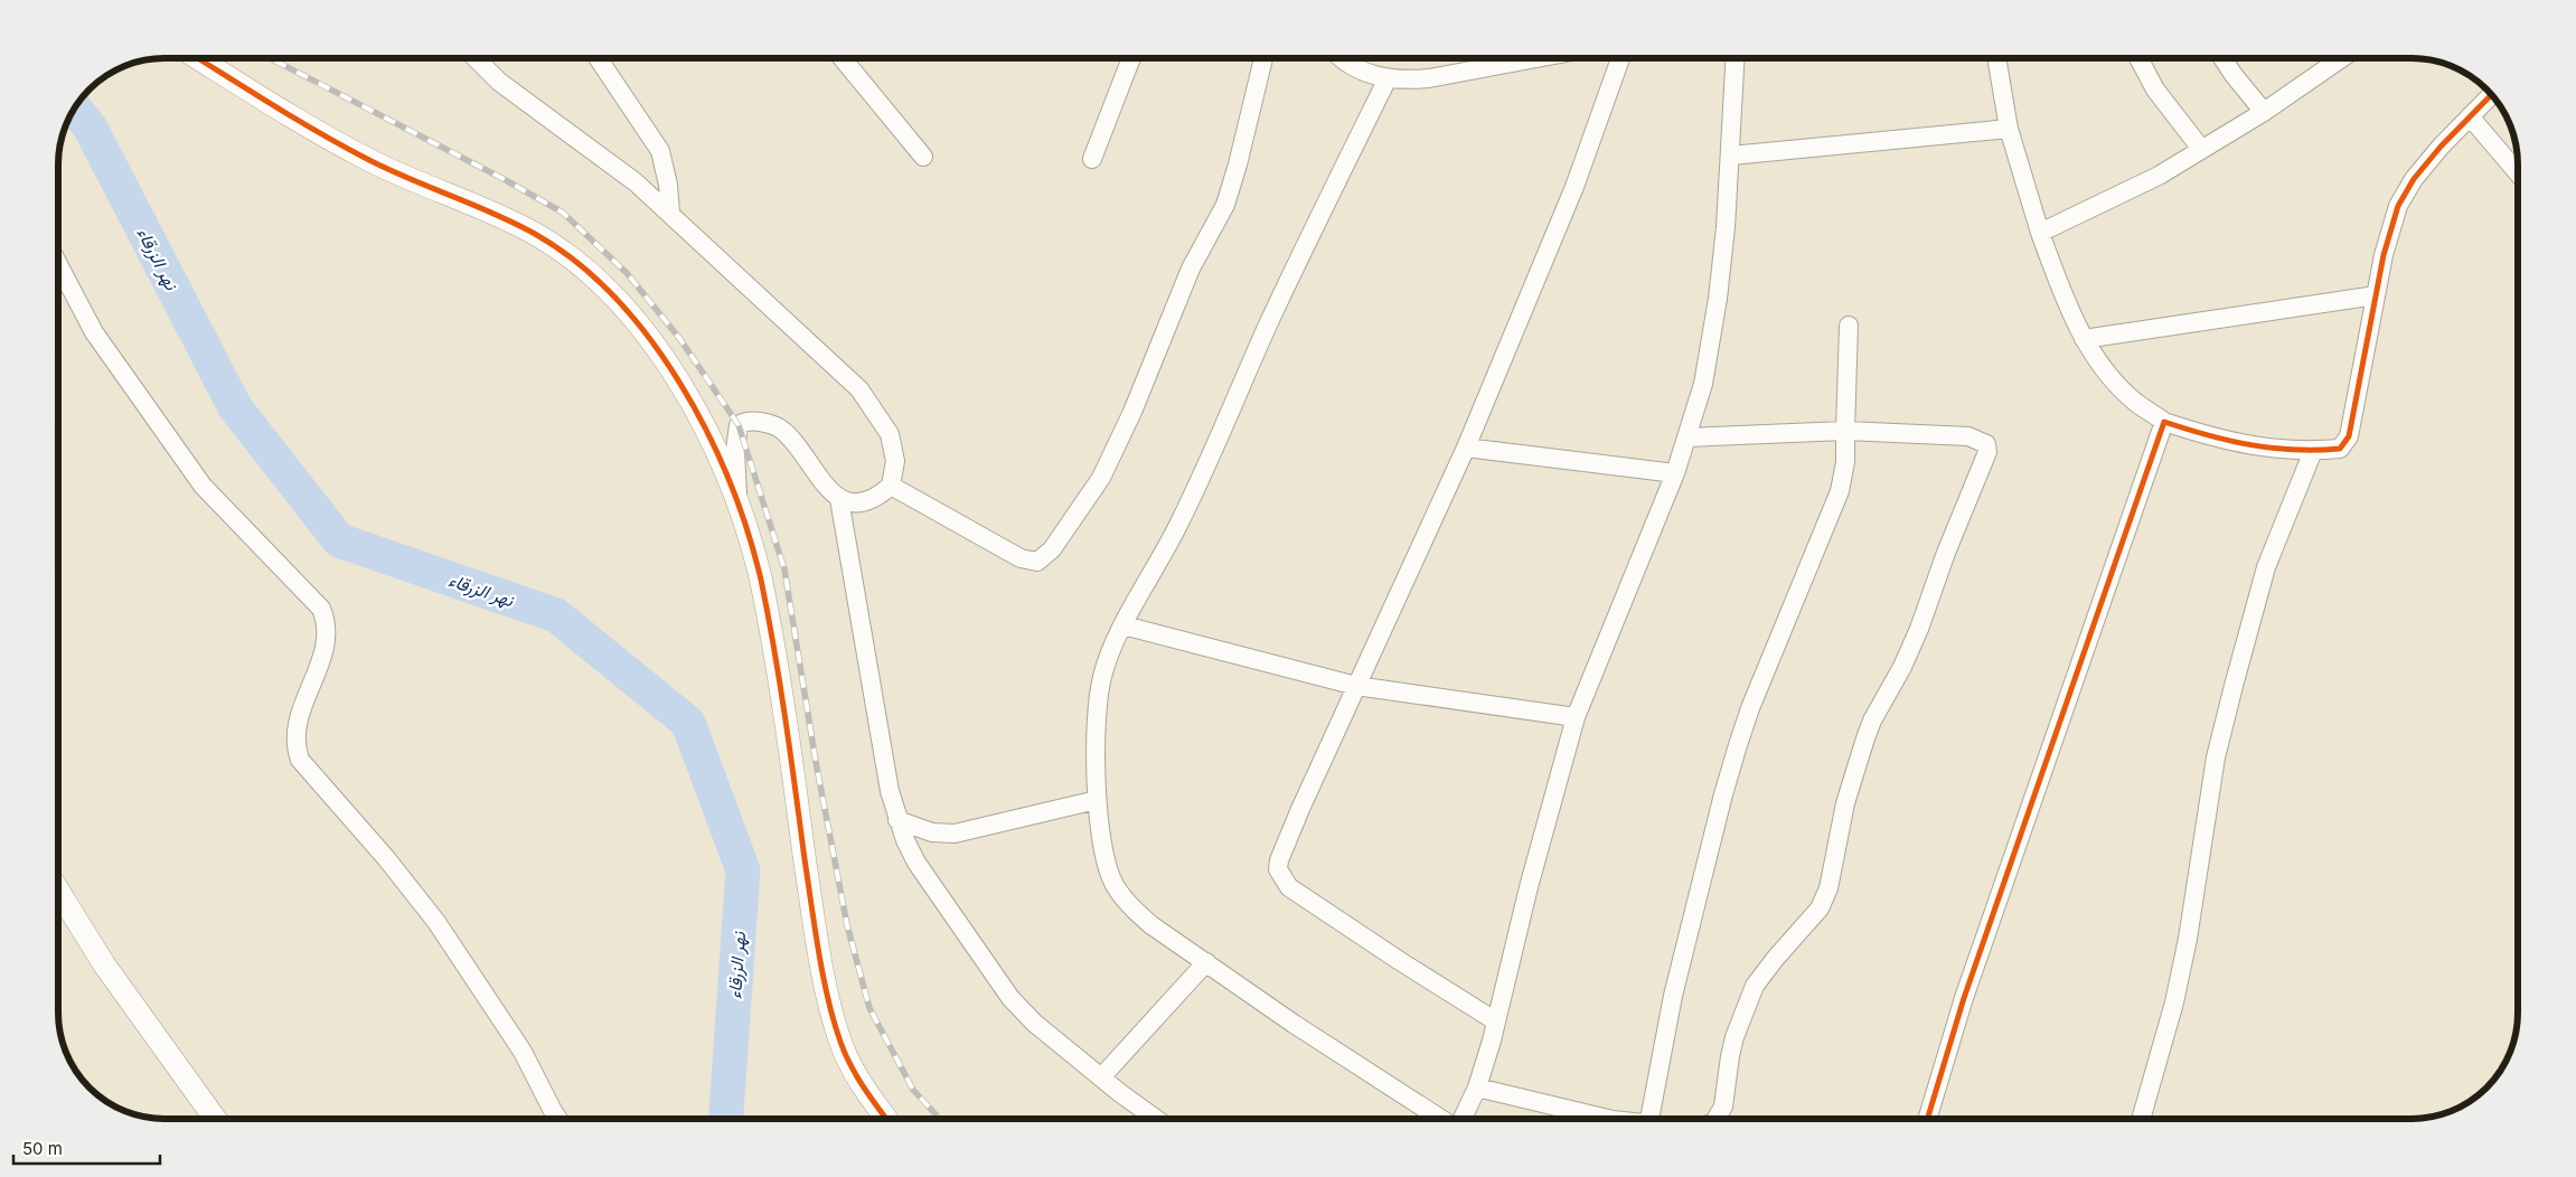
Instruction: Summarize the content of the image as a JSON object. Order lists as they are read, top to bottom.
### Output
{
  "water": ["نهر الزرقاء"],
  "scale_bar": "50 m"
}
